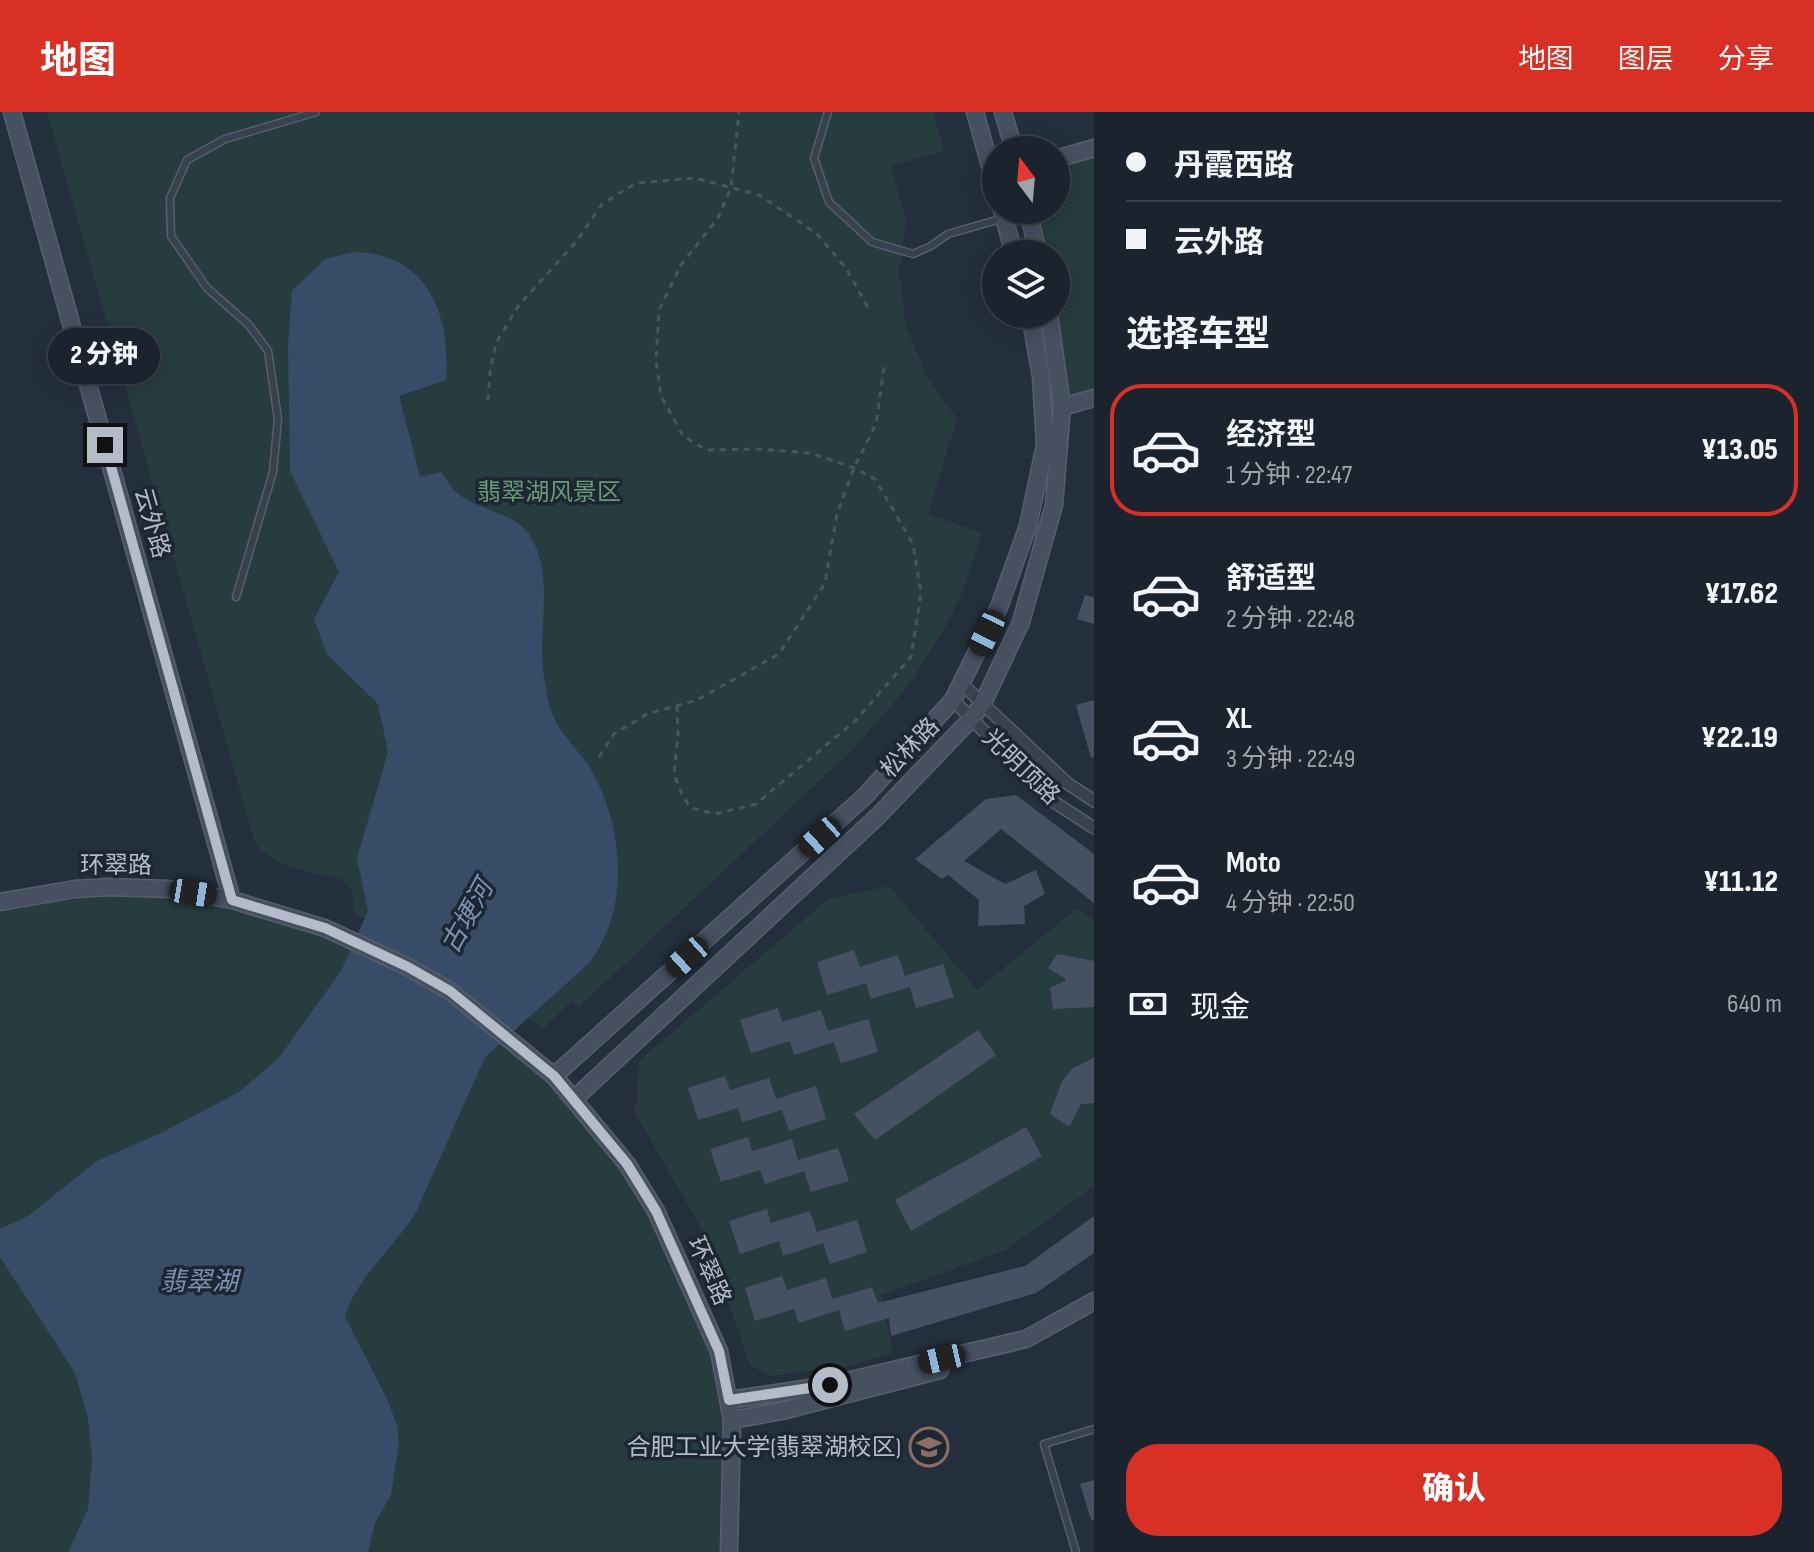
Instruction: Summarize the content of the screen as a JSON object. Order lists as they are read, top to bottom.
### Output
{
  "streets": {
    "street": [
      "云外路",
      "松林路",
      "光明顶路",
      "环翠路"
    ]
  },
  "crossings": [
    ["云外路", "环翠路"],
    ["松林路", "光明顶路"],
    ["松林路", "环翠路"]
  ],
  "water": ["古埂河", "翡翠湖"],
  "parks": ["翡翠湖风景区"],
  "places": {
    "school or university": ["合肥工业大学(翡翠湖校区)"]
  },
  "north": "top",
  "page": {
    "header": "地图",
    "nav": ["地图", "图层", "分享"],
    "banner": ["丹霞西路", "云外路"],
    "heading": "选择车型",
    "bubble": "2 分钟",
    "list": [
      {
        "name": "经济型",
        "note": "1 分钟 · 22:47",
        "value": "¥13.05"
      },
      {
        "name": "舒适型",
        "note": "2 分钟 · 22:48",
        "value": "¥17.62"
      },
      {
        "name": "XL",
        "note": "3 分钟 · 22:49",
        "value": "¥22.19"
      },
      {
        "name": "Moto",
        "note": "4 分钟 · 22:50",
        "value": "¥11.12"
      }
    ],
    "pay": ["现金", "640 m"],
    "buttons": "确认"
  }
}
